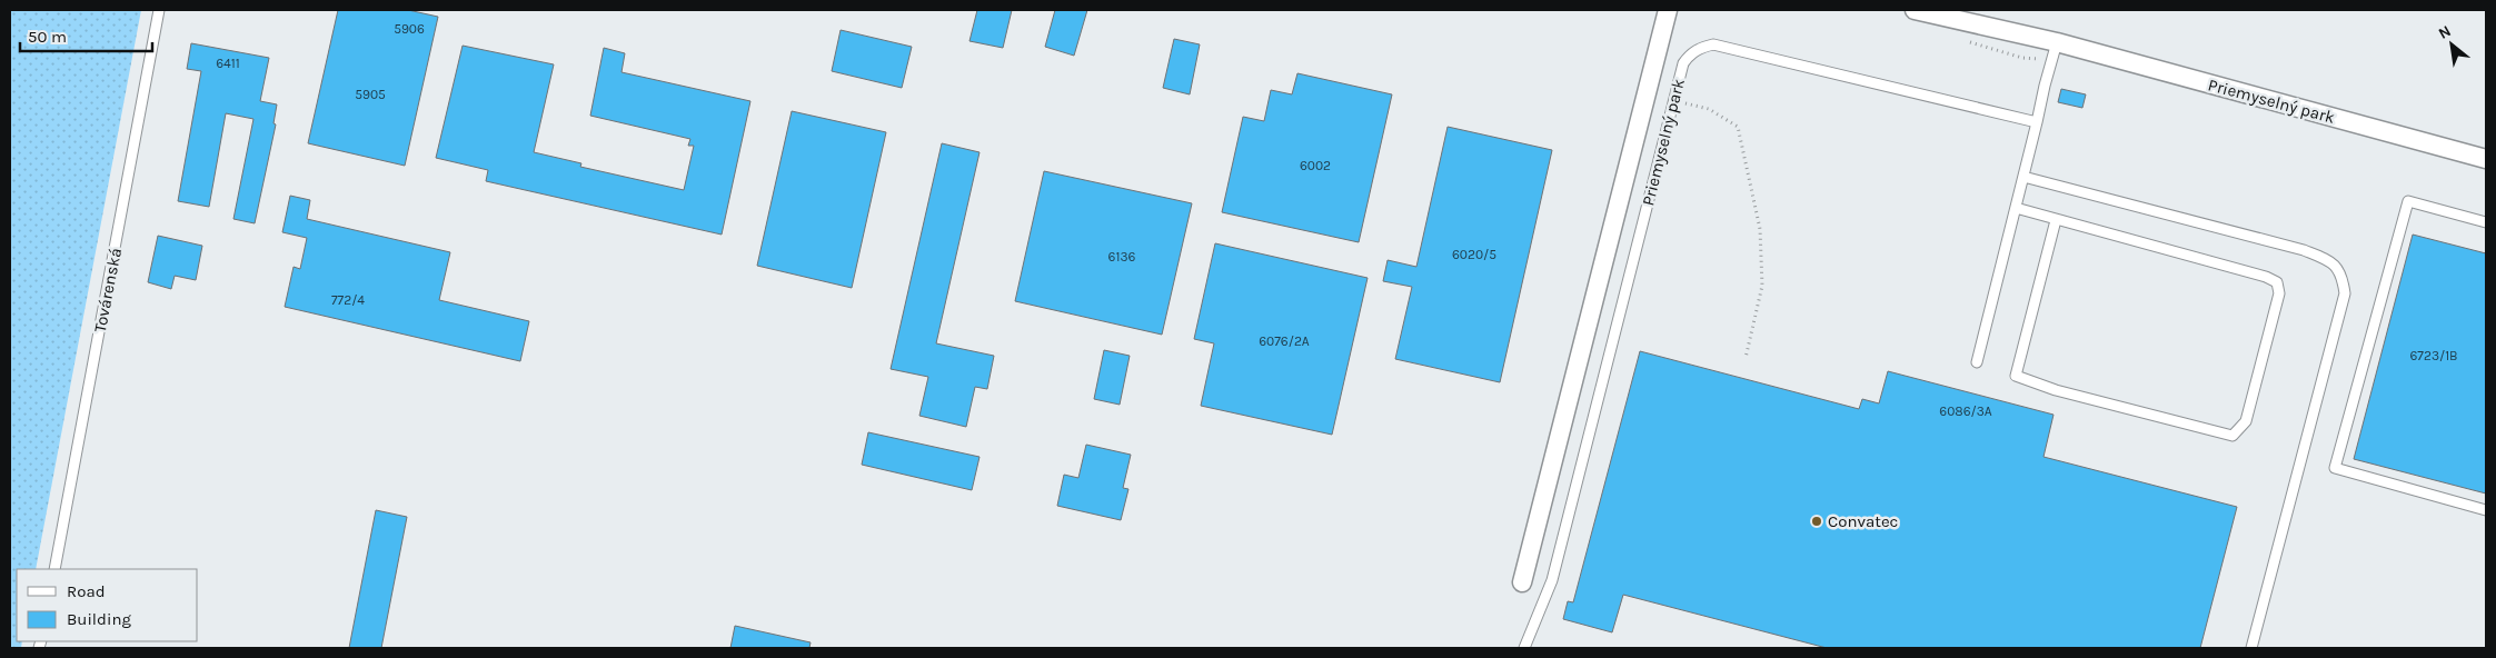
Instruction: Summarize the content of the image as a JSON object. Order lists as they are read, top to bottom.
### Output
{
  "streets": {
    "street": ["Priemyselný park"],
    "lane": ["Továrenská"]
  },
  "places": ["Convatec"],
  "house_numbers": [
    "5906",
    "6411",
    "5905",
    "6002",
    "6020/5",
    "6136",
    "772/4",
    "6076/2A",
    "6723/1B",
    "6086/3A"
  ],
  "legend": ["Road", "Building"],
  "scale_bar": "50 m",
  "north": "top left"
}
